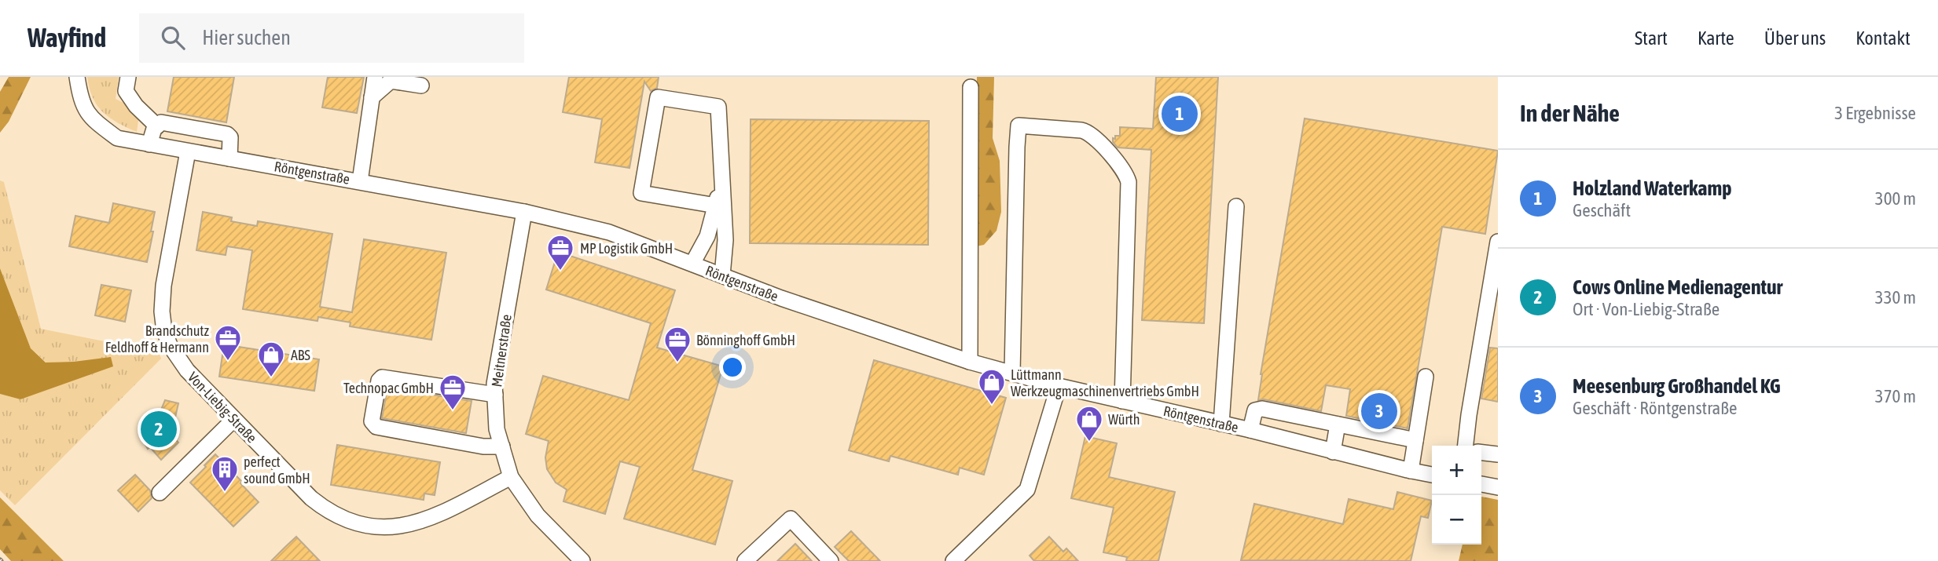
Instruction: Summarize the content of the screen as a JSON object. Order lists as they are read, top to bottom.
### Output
{
  "streets": {
    "street": ["Röntgenstraße", "Meitnerstraße", "Von-Liebig-Straße"]
  },
  "crossings": [
    ["Röntgenstraße", "Meitnerstraße"],
    ["Röntgenstraße", "Von-Liebig-Straße"],
    ["Meitnerstraße", "Von-Liebig-Straße"]
  ],
  "places": {
    "office": [
      "MP Logistik GmbH",
      "Brandschutz Feldhoff & Hermann",
      "Bönninghoff GmbH",
      "Technopac GmbH"
    ],
    "shop": ["ABS", "Lüttmann Werkzeugmaschinenvertriebs GmbH", "Würth"],
    "building": ["perfect sound GmbH"]
  },
  "page": {
    "header": "Wayfind",
    "search": "Hier suchen",
    "nav": [
      "Start",
      "Karte",
      "Über uns",
      "Kontakt"
    ],
    "heading": ["In der Nähe", "3 Ergebnisse"],
    "pins": ["1", "3", "2"],
    "list": [
      {
        "mark": "1",
        "name": "Holzland Waterkamp",
        "note": "Geschäft",
        "value": "300 m"
      },
      {
        "mark": "2",
        "name": "Cows Online Medienagentur",
        "note": "Ort · Von-Liebig-Straße",
        "value": "330 m"
      },
      {
        "mark": "3",
        "name": "Meesenburg Großhandel KG",
        "note": "Geschäft · Röntgenstraße",
        "value": "370 m"
      }
    ],
    "map_buttons": ["+", "−"]
  }
}
